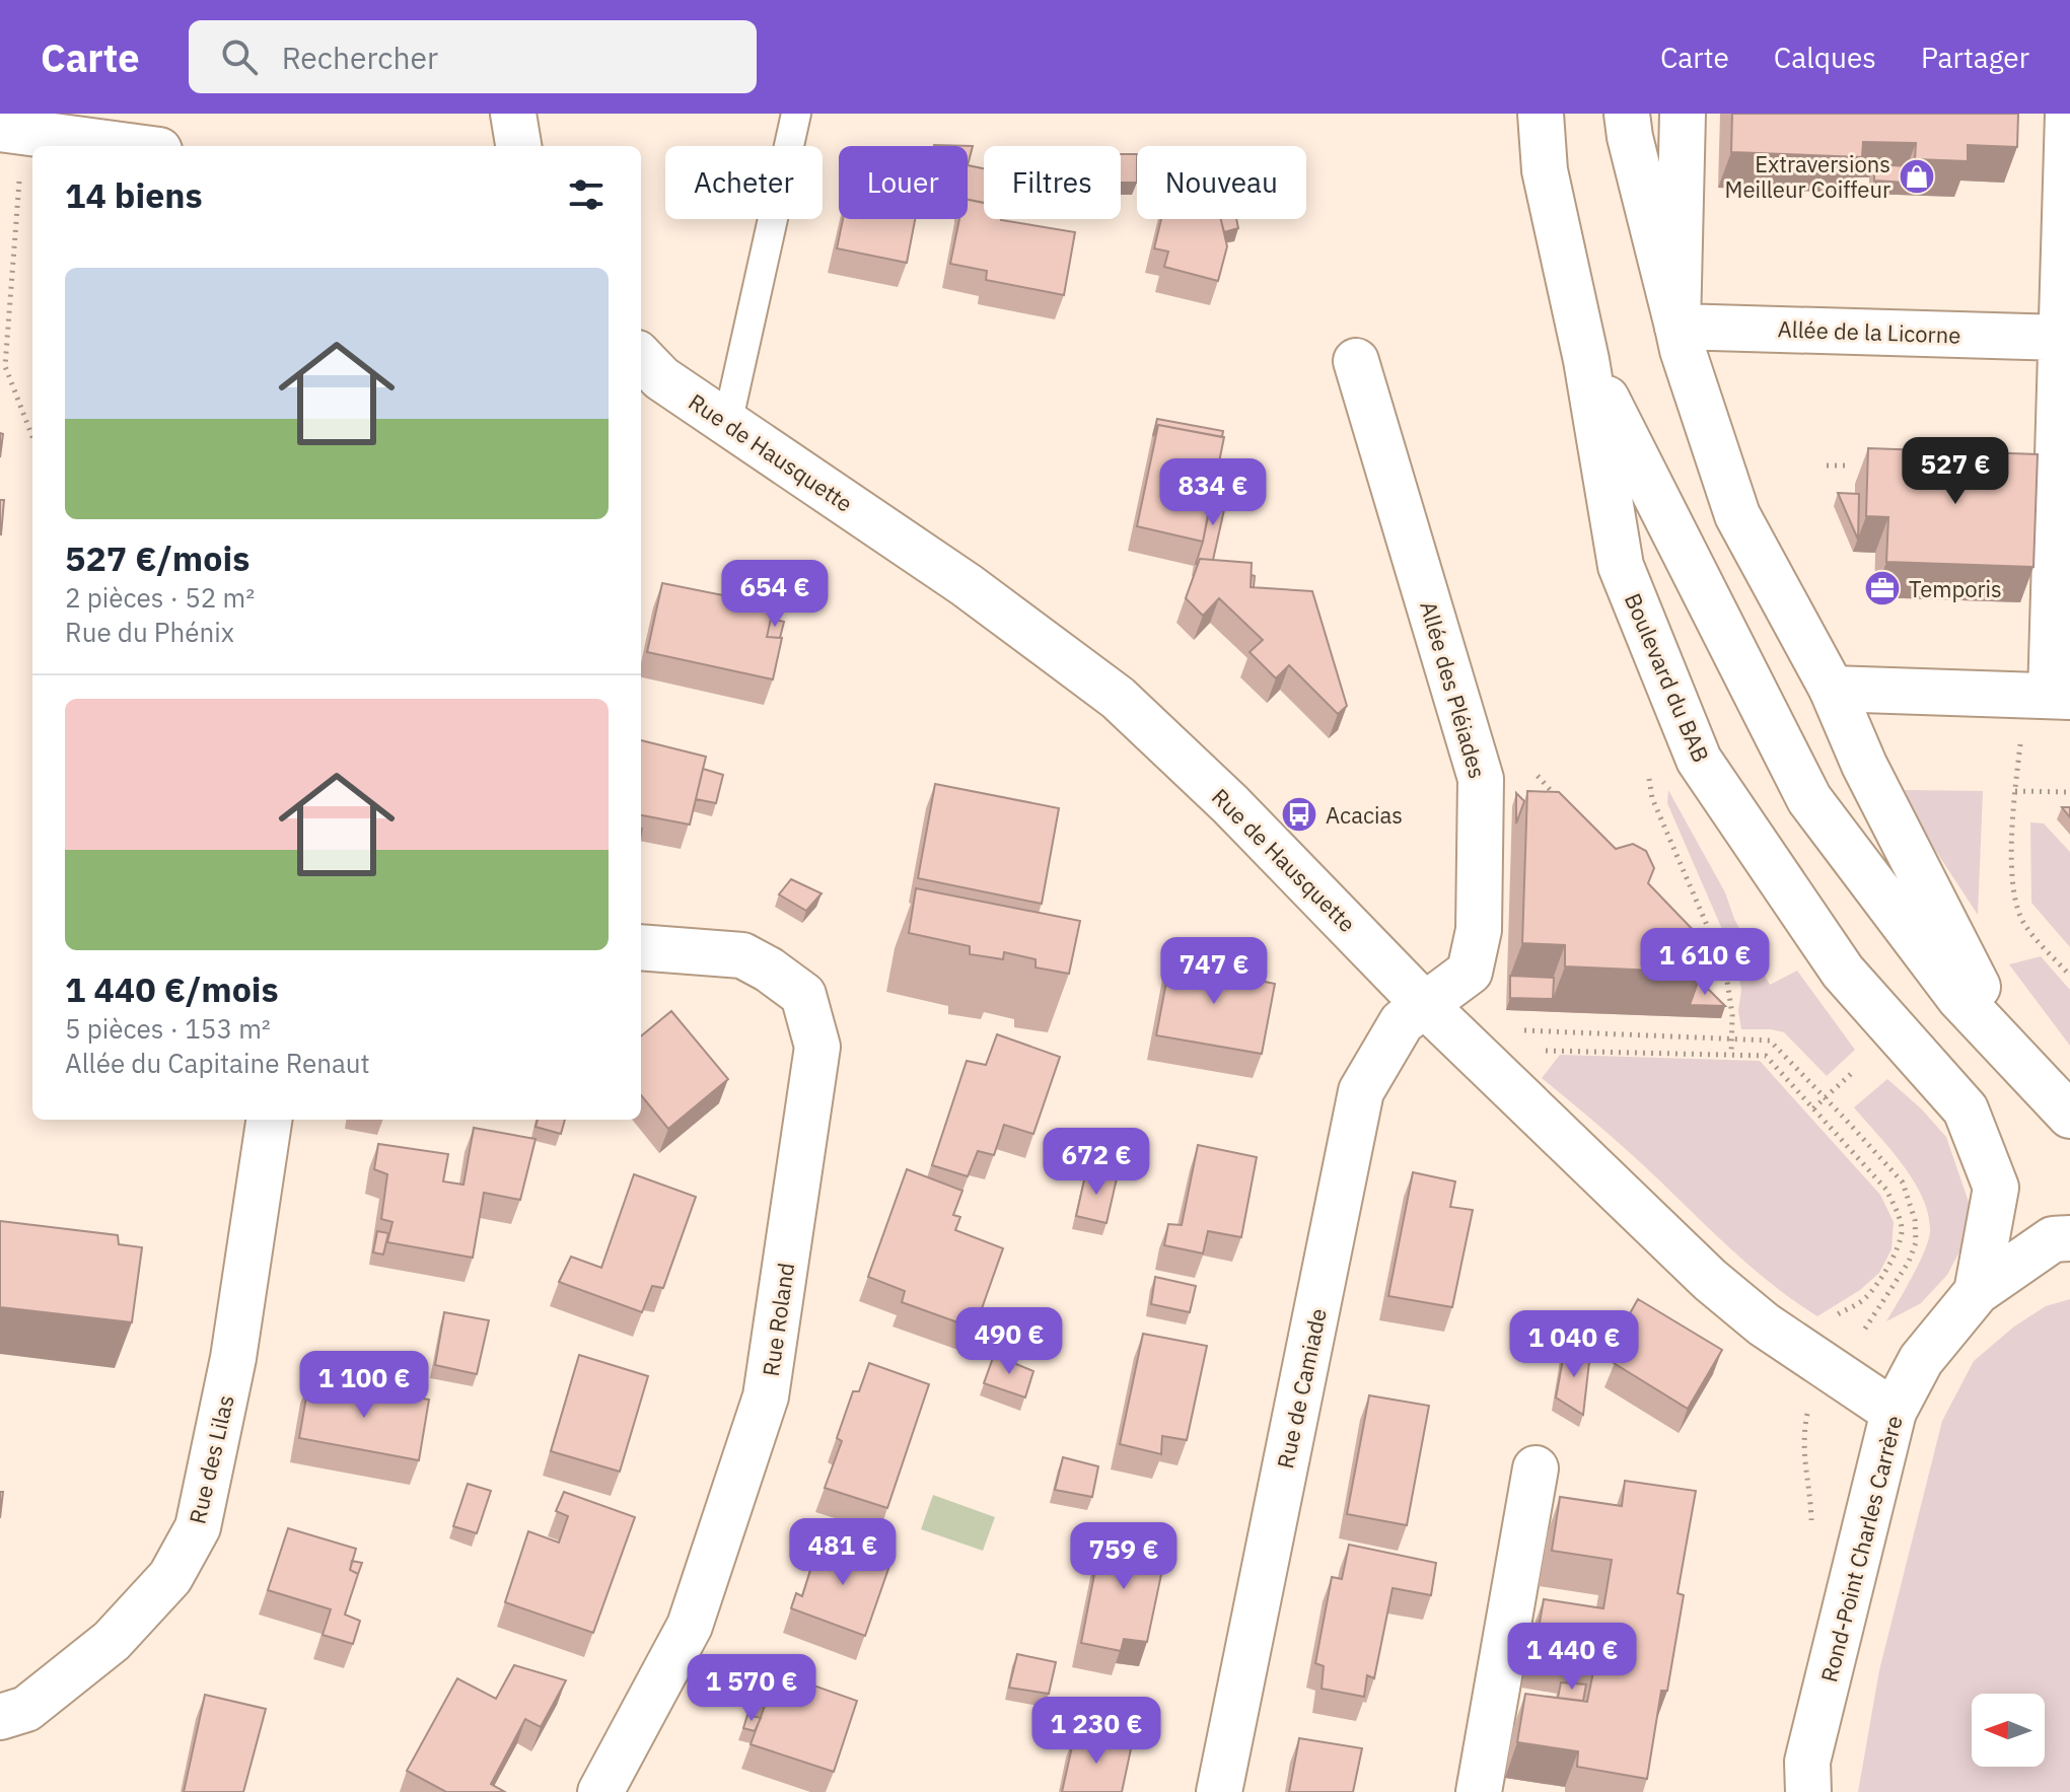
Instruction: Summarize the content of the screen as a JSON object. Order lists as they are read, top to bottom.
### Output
{
  "streets": {
    "street": [
      "Allée de la Licorne",
      "Rue de Hausquette",
      "Boulevard du BAB",
      "Allée des Pléiades",
      "Rue Roland",
      "Rue de Camiade",
      "Rue des Lilas",
      "Rond-Point Charles Carrère"
    ]
  },
  "crossings": [
    ["Rue de Hausquette", "Allée des Pléiades"],
    ["Rue de Hausquette", "Rue de Camiade"],
    ["Rue de Hausquette", "Rond-Point Charles Carrère"],
    ["Boulevard du BAB", "Rond-Point Charles Carrère"],
    ["Allée des Pléiades", "Rue de Camiade"]
  ],
  "places": {
    "shop": ["Extraversions Meilleur Coiffeur"],
    "office": ["Temporis"],
    "bus stop": ["Acacias"]
  },
  "north": "left",
  "page": {
    "header": "Carte",
    "search": "Rechercher",
    "nav": ["Carte", "Calques", "Partager"],
    "chip": [
      "Acheter",
      "Louer",
      "Filtres",
      "Nouveau"
    ],
    "heading": "14 biens",
    "list": [
      {
        "name": "527 €/mois",
        "note": "2 pièces · 52 m² · Rue du Phénix"
      },
      {
        "name": "1 440 €/mois",
        "note": "5 pièces · 153 m² · Allée du Capitaine Renaut"
      }
    ],
    "price": [
      "527 €",
      "834 €",
      "654 €",
      "1 610 €",
      "747 €",
      "672 €",
      "490 €",
      "1 040 €",
      "1 100 €",
      "481 €",
      "759 €",
      "1 440 €",
      "1 570 €",
      "1 230 €"
    ]
  }
}
